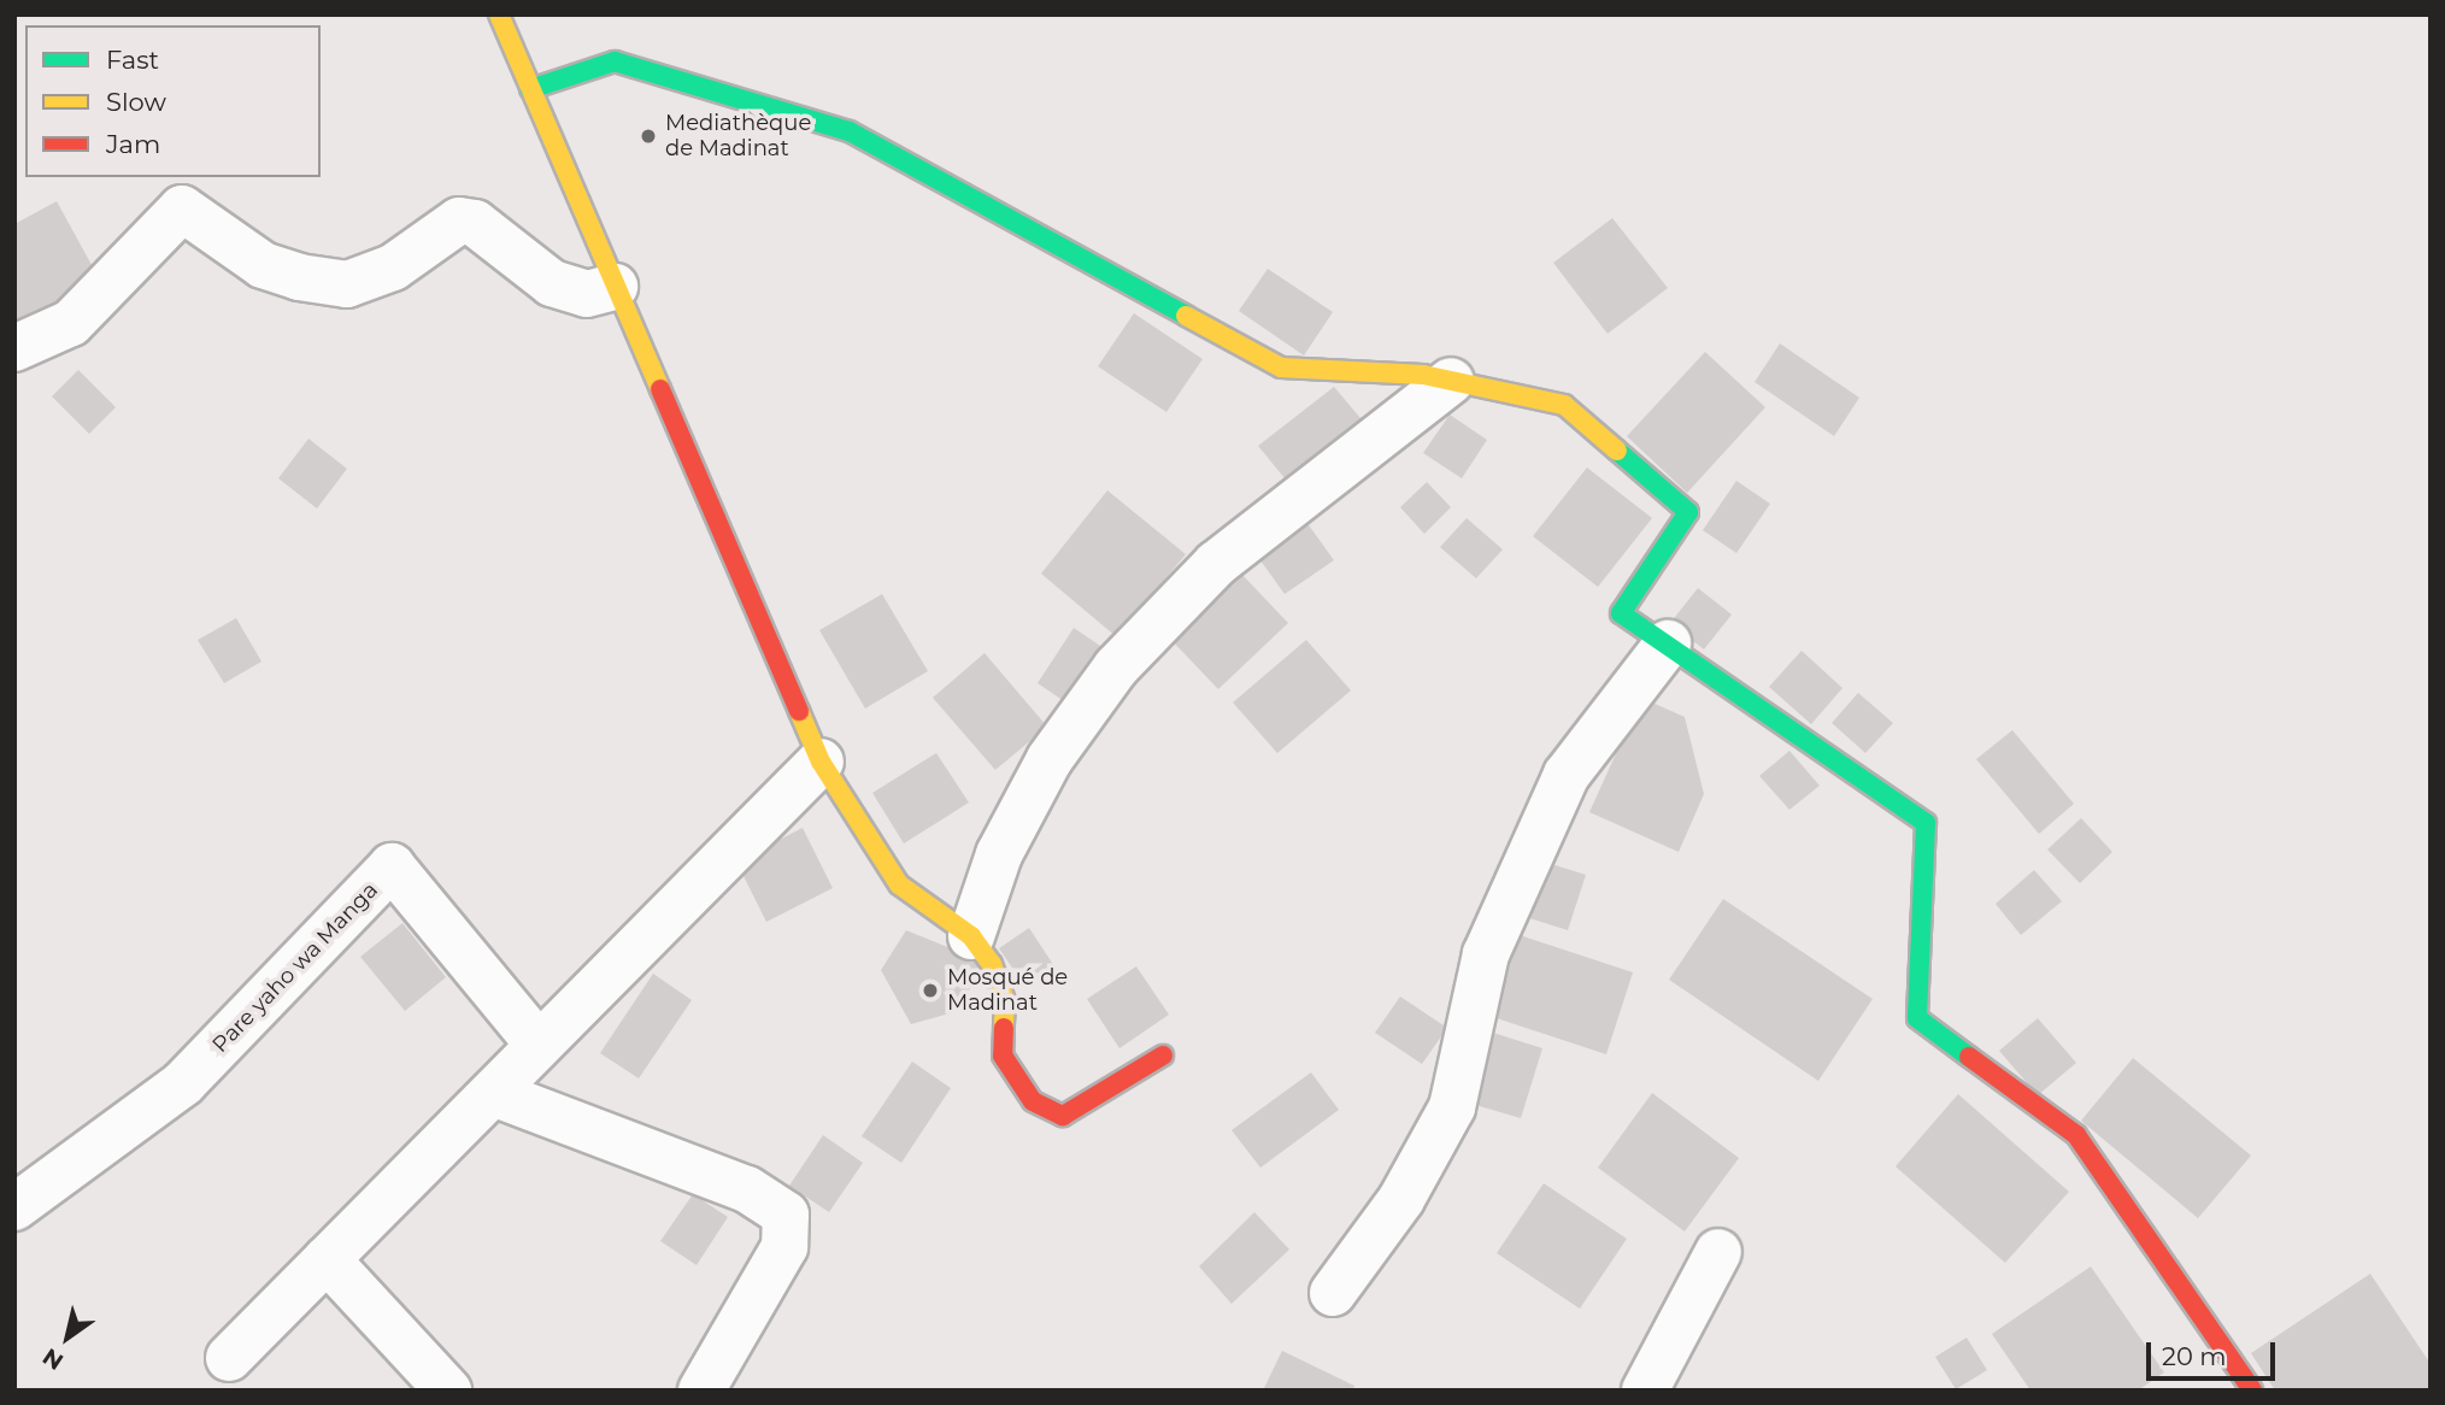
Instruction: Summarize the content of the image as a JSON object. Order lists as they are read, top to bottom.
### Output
{
  "streets": {
    "street": ["Pare yaho wa Manga"]
  },
  "places": ["Mediathèque de Madinat", "Mosqué de Madinat"],
  "legend": ["Fast", "Slow", "Jam"],
  "scale_bar": "20 m",
  "north": "bottom left"
}
